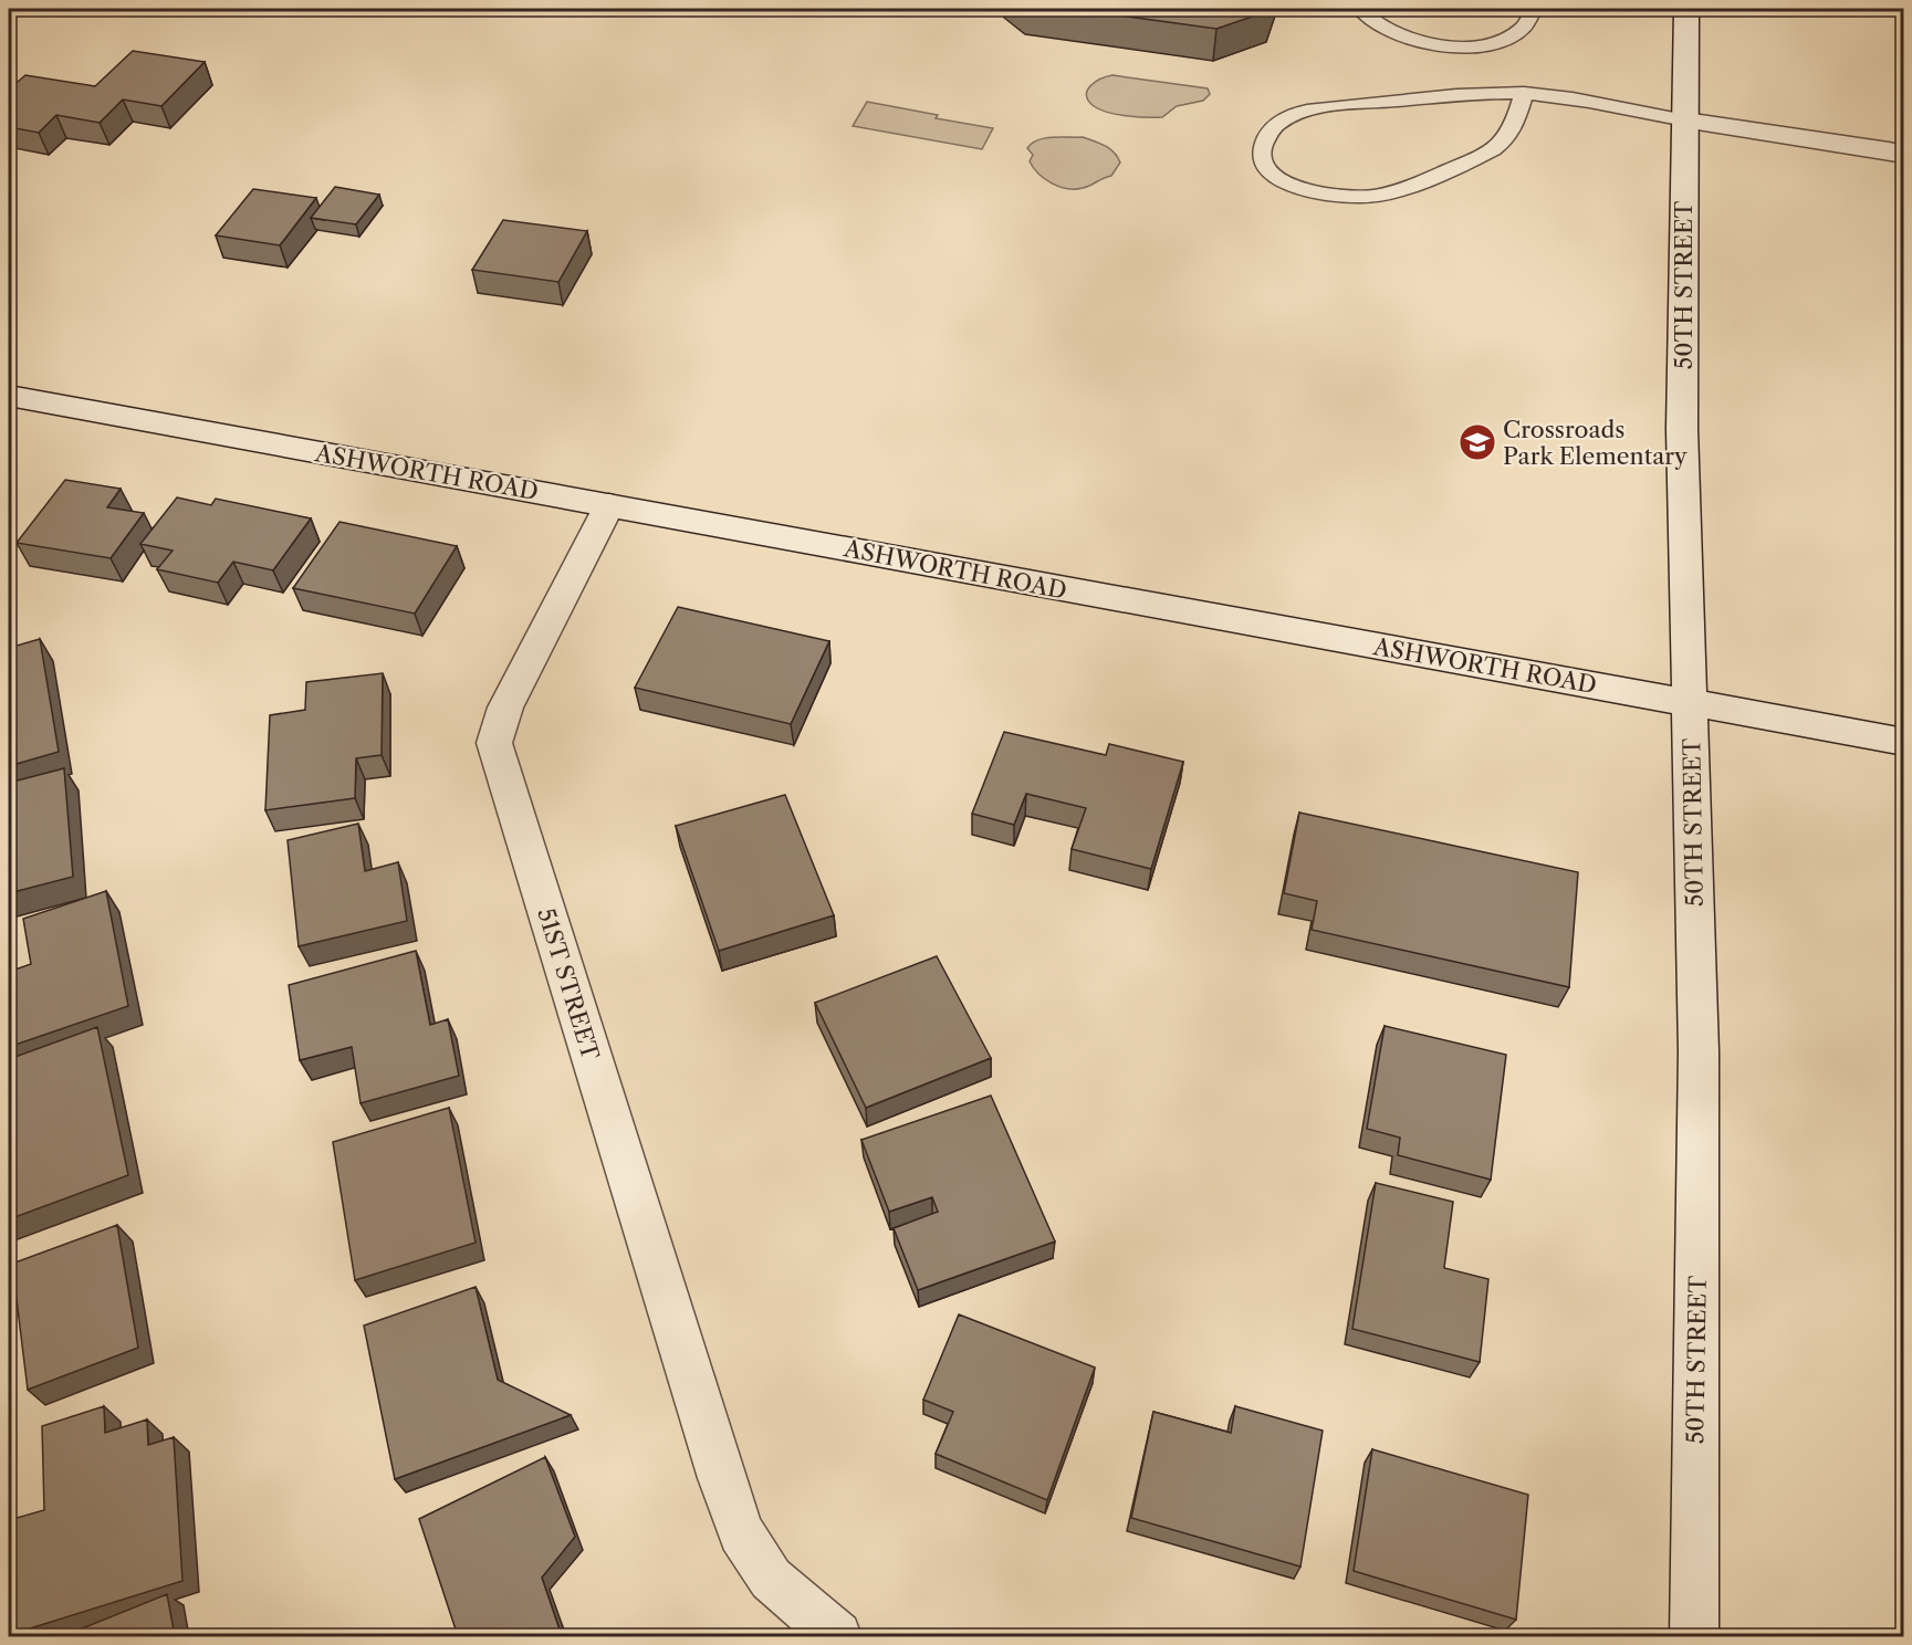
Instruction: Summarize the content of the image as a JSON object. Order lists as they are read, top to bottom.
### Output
{
  "streets": {
    "main road": ["50TH STREET", "ASHWORTH ROAD", "51ST STREET"]
  },
  "crossings": [
    ["50TH STREET", "ASHWORTH ROAD"],
    ["ASHWORTH ROAD", "51ST STREET"]
  ],
  "places": {
    "school or university": ["Crossroads Park Elementary"]
  }
}
